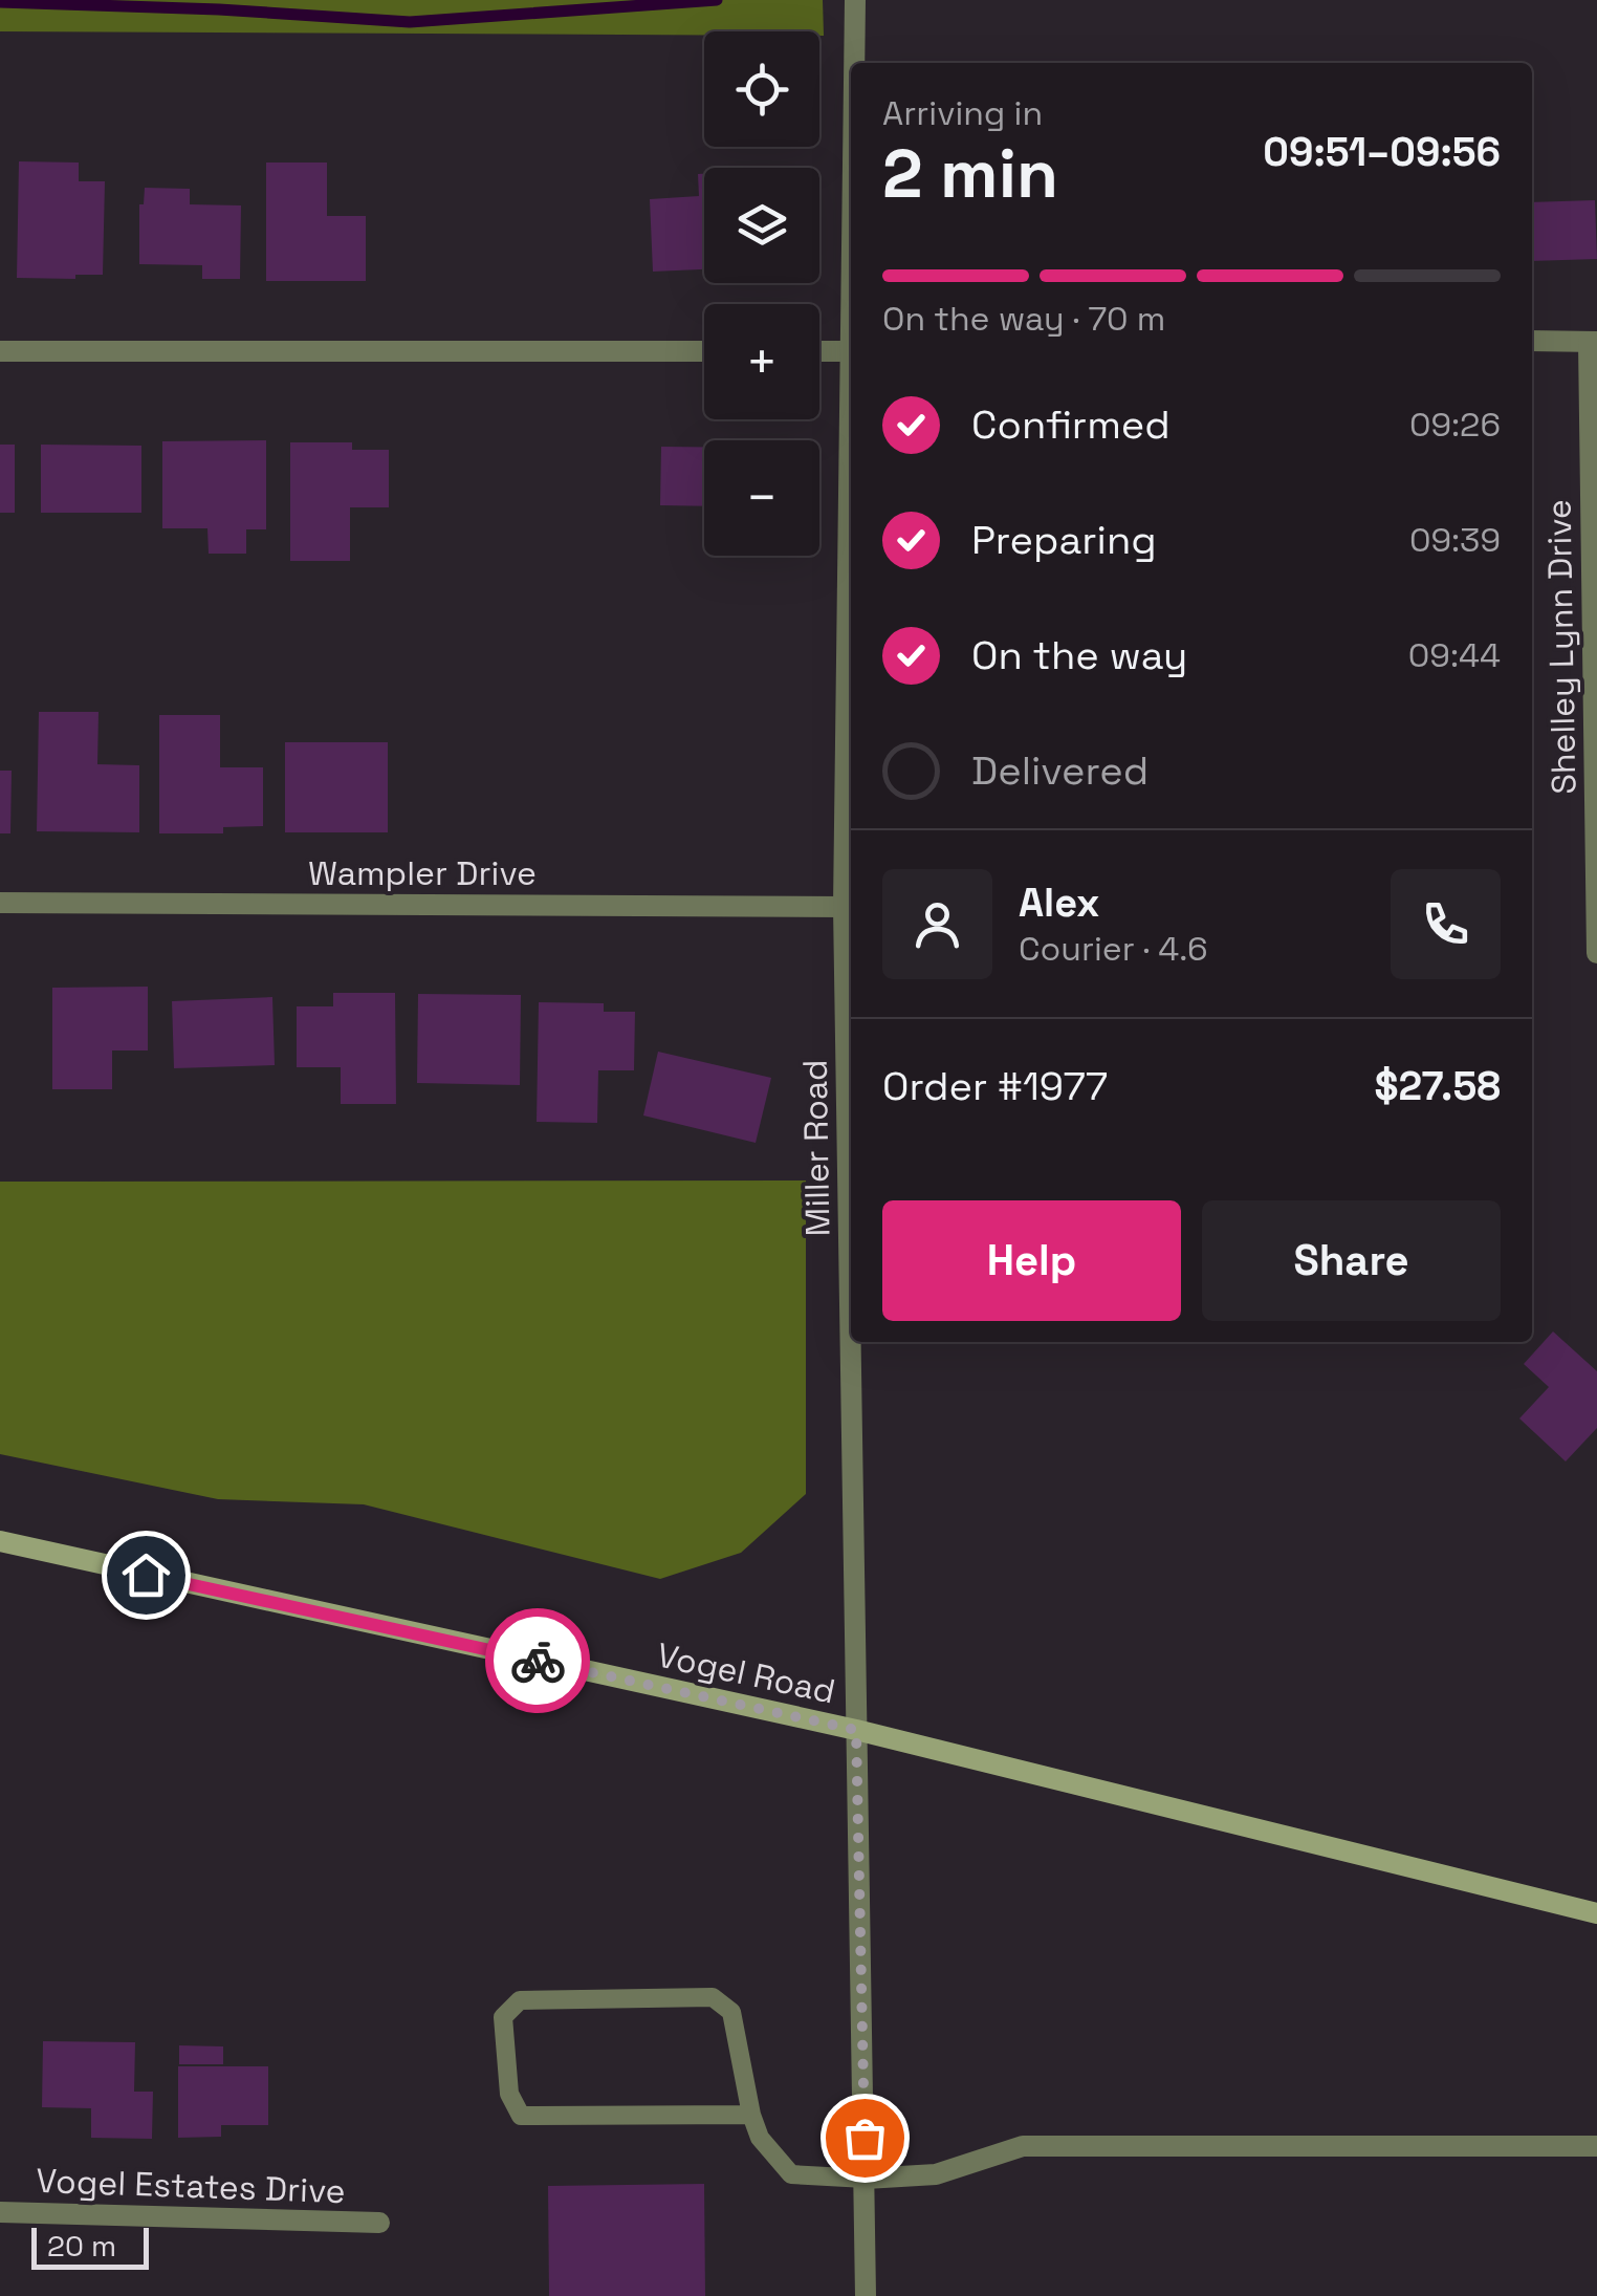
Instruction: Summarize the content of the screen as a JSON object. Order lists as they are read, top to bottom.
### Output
{
  "streets": {
    "main road": ["Vogel Road"],
    "street": [
      "Shelley Lynn Drive",
      "Wampler Drive",
      "Miller Road",
      "Vogel Estates Drive"
    ]
  },
  "crossings": [
    ["Wampler Drive", "Miller Road"],
    ["Miller Road", "Vogel Road"]
  ],
  "scale_bar": "20 m",
  "page": {
    "map_buttons": ["+", "−"],
    "heading": ["2 min", "Arriving in", "09:51–09:56"],
    "panel": [
      "Alex",
      "Courier · 4.6",
      "Order #1977",
      "$27.58"
    ],
    "bar": "On the way · 70 m",
    "list": [
      ["Confirmed", "09:26"],
      ["Preparing", "09:39"],
      ["On the way", "09:44"],
      "Delivered"
    ],
    "buttons": ["Help", "Share"],
    "scale": "20 m"
  }
}
